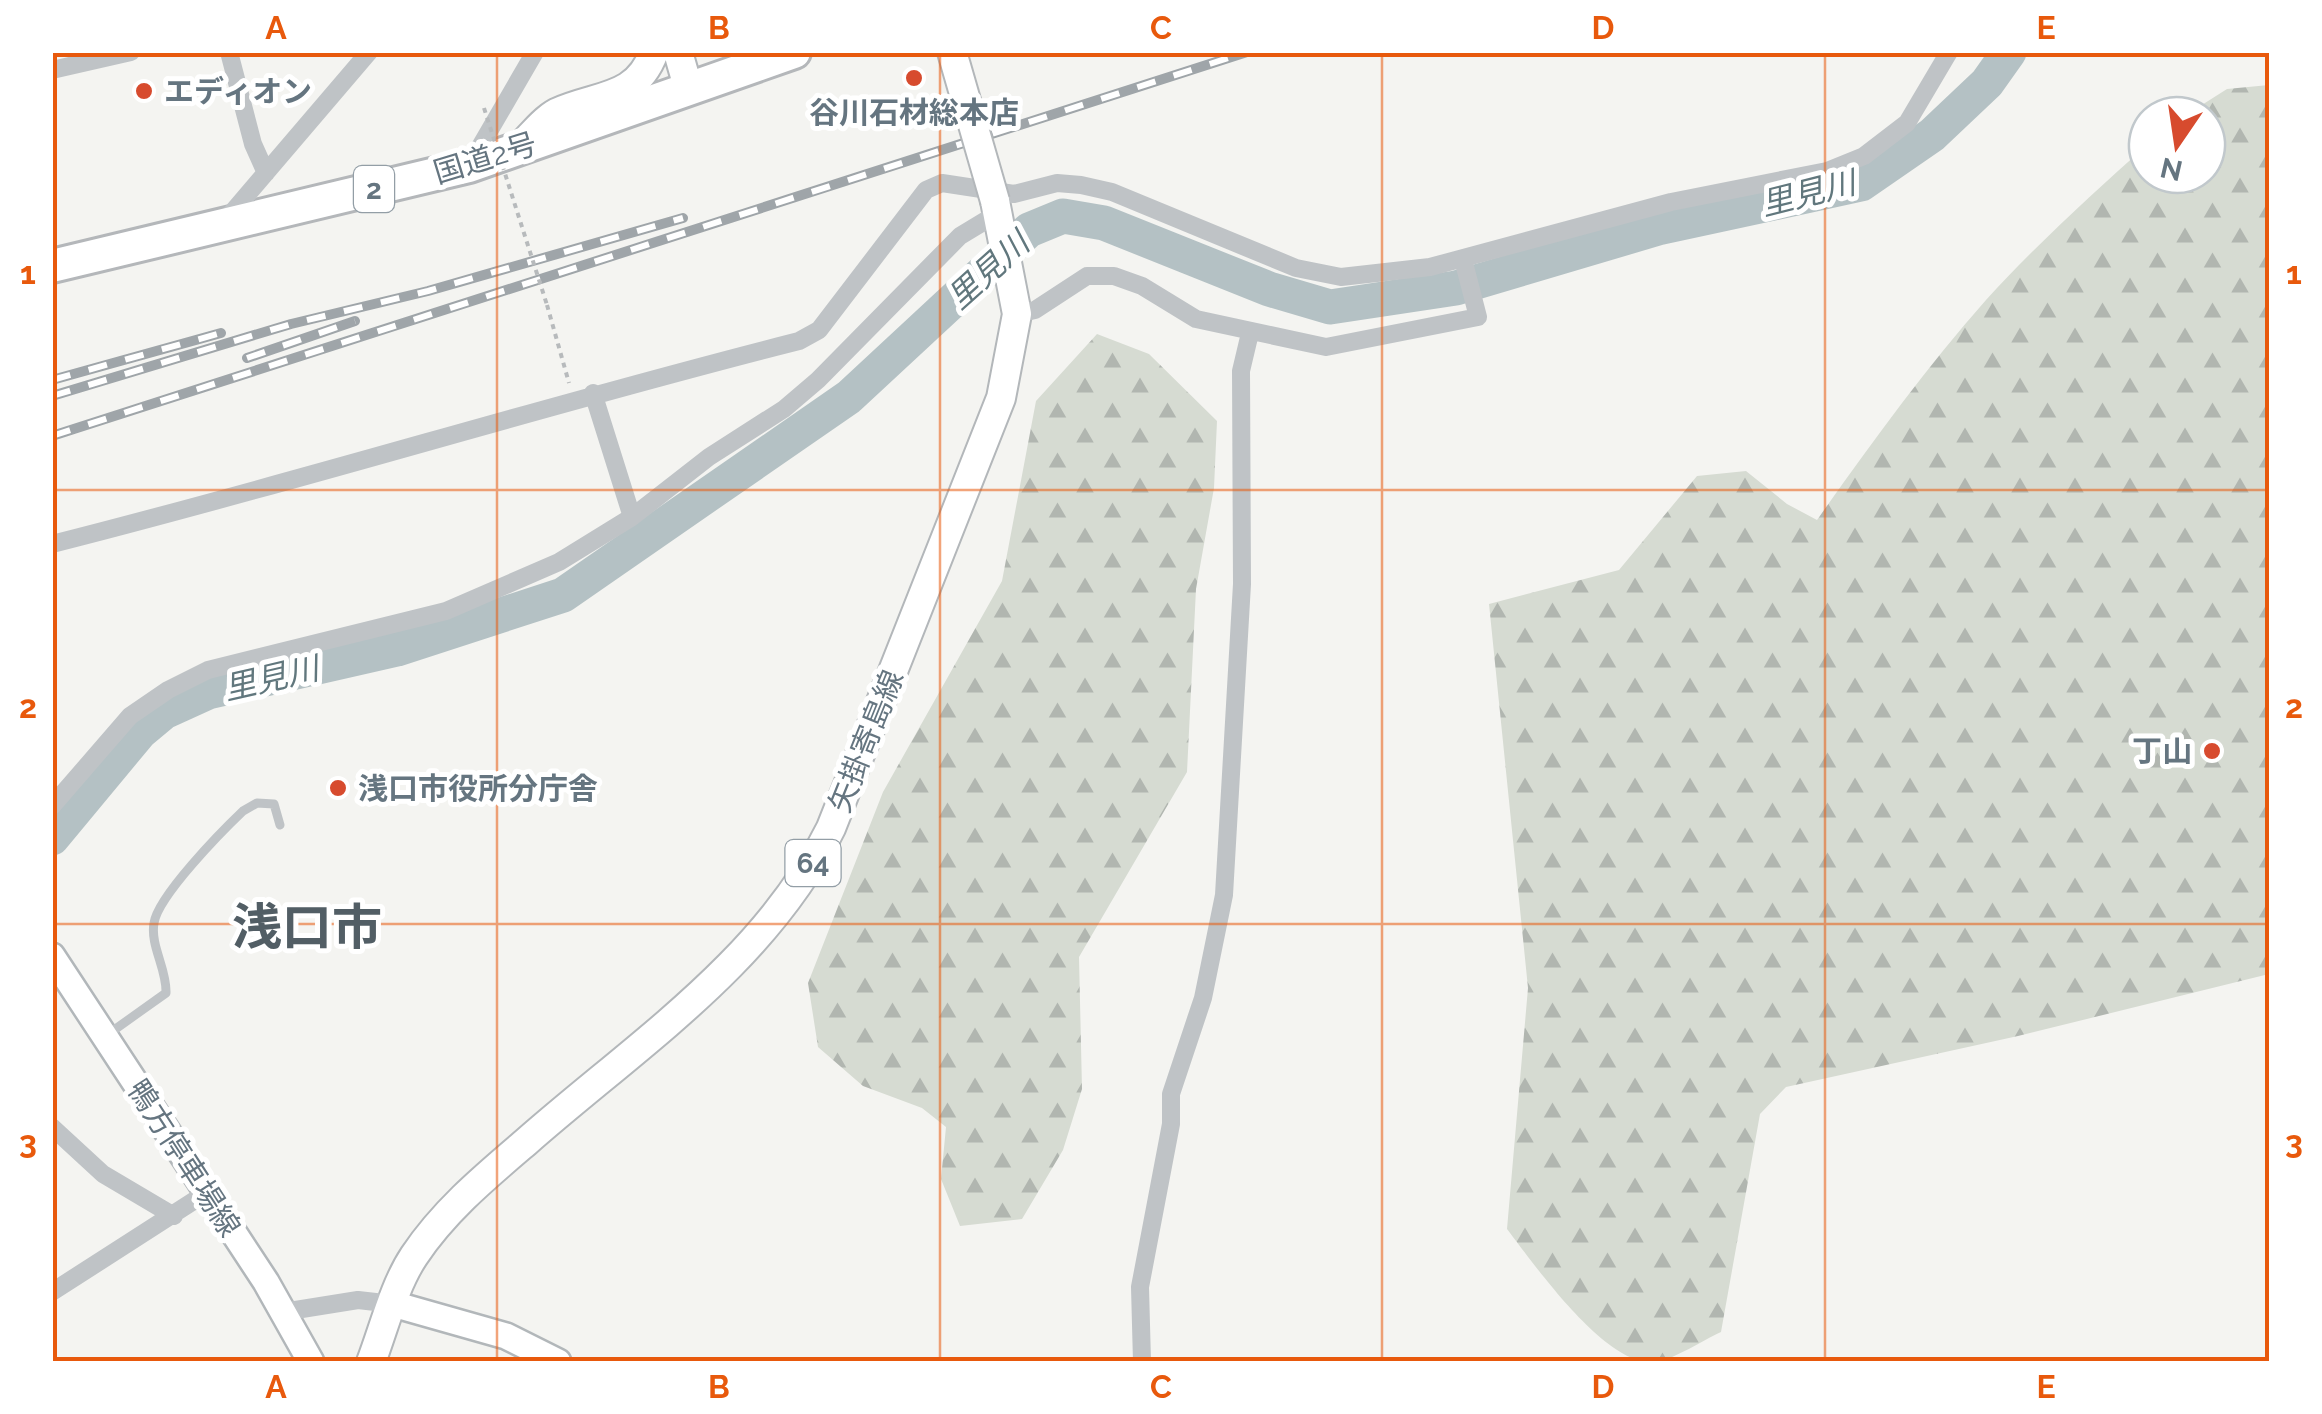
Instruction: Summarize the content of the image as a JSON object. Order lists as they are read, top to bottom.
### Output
{
  "streets": {
    "highway": ["国道2号", "2"],
    "main road": ["矢掛寄島線", "64", "鴨方停車場線"]
  },
  "crossings": [
    ["矢掛寄島線", "64"]
  ],
  "districts": ["浅口市"],
  "water": ["里見川"],
  "places": [
    "谷川石材総本店",
    "エディオン",
    "丁山",
    "浅口市役所分庁舎"
  ],
  "north": "bottom",
  "grid": {
    "columns": [
      "A",
      "B",
      "C",
      "D",
      "E"
    ],
    "rows": ["1", "2", "3"]
  }
}
